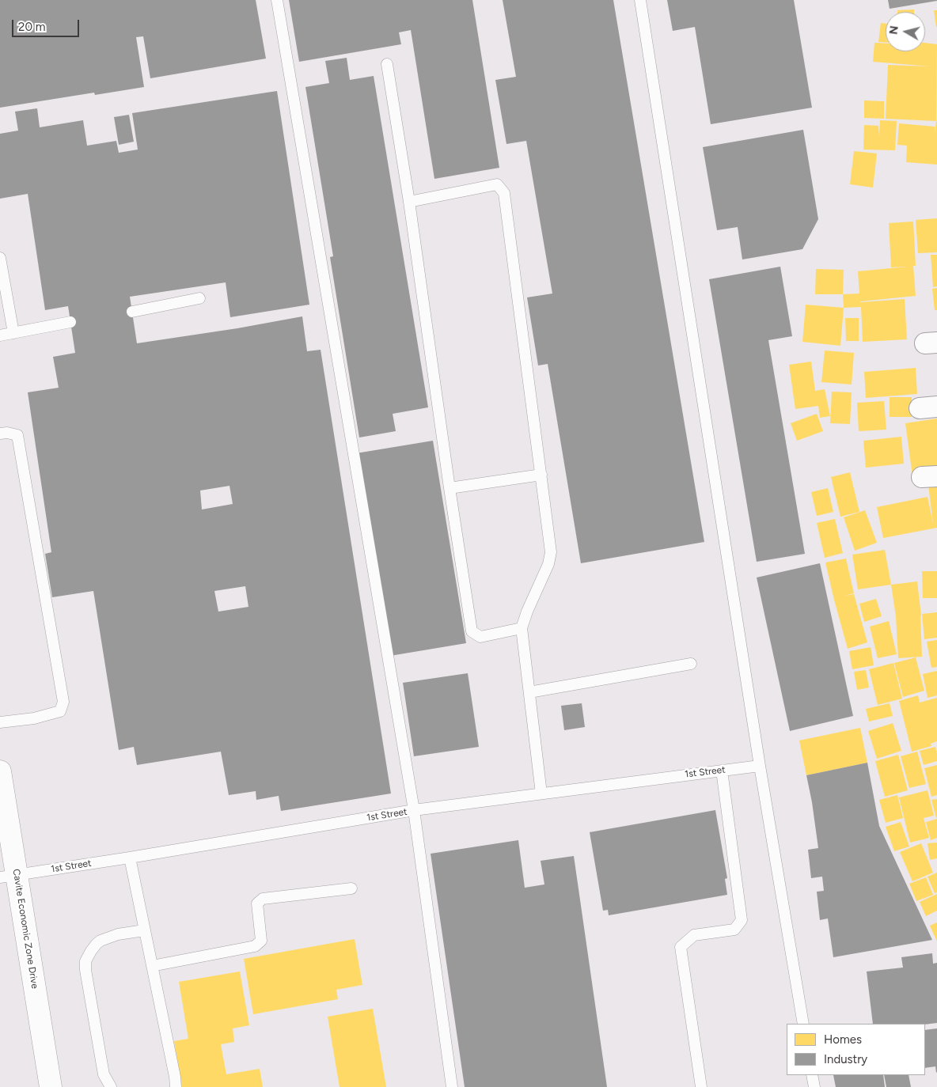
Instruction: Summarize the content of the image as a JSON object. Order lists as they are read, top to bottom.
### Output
{
  "streets": {
    "street": ["Cavite Economic Zone Drive"],
    "lane": ["1st Street"]
  },
  "crossings": [
    ["1st Street", "Cavite Economic Zone Drive"]
  ],
  "legend": ["Homes", "Industry"],
  "scale_bar": "20 m",
  "north": "left"
}
